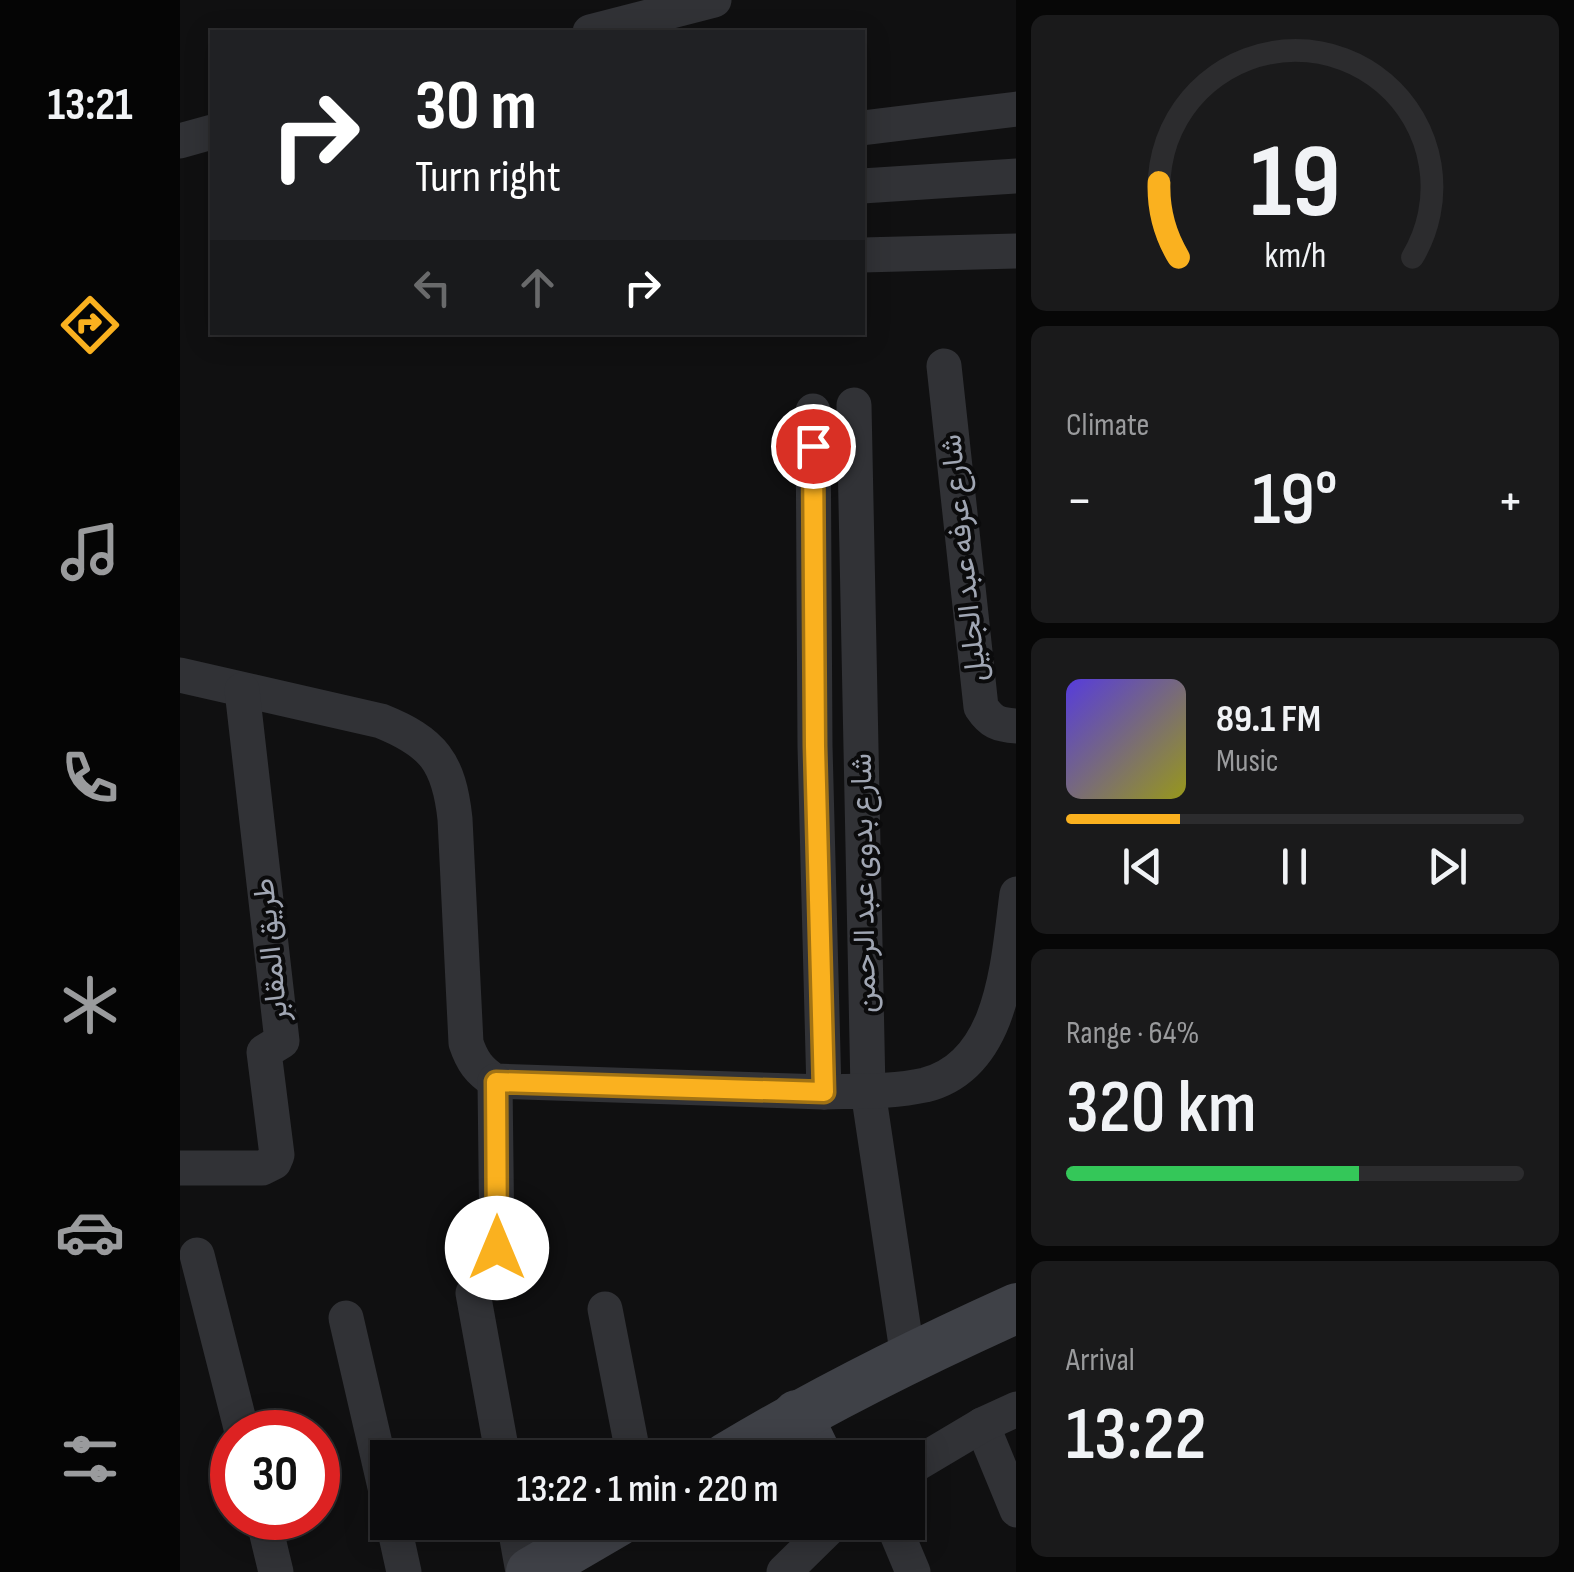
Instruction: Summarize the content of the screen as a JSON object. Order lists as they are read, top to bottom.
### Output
{
  "streets": {
    "street": ["شارع عرفه عبد الجليل", "شارع بدوى عبد الرحمن", "طريق المقابر"]
  },
  "page": {
    "tabs": "13:21",
    "turn": ["30 m", "Turn right"],
    "tile": [
      "Climate",
      ["Range · 64%", "320 km"],
      ["Arrival", "13:22"]
    ],
    "heat": ["−", "19°", "+"],
    "song": ["89.1 FM", "Music"],
    "limit": "30",
    "trip": "13:22 · 1 min · 220 m",
    "gauge": ["19", "km/h"]
  }
}
